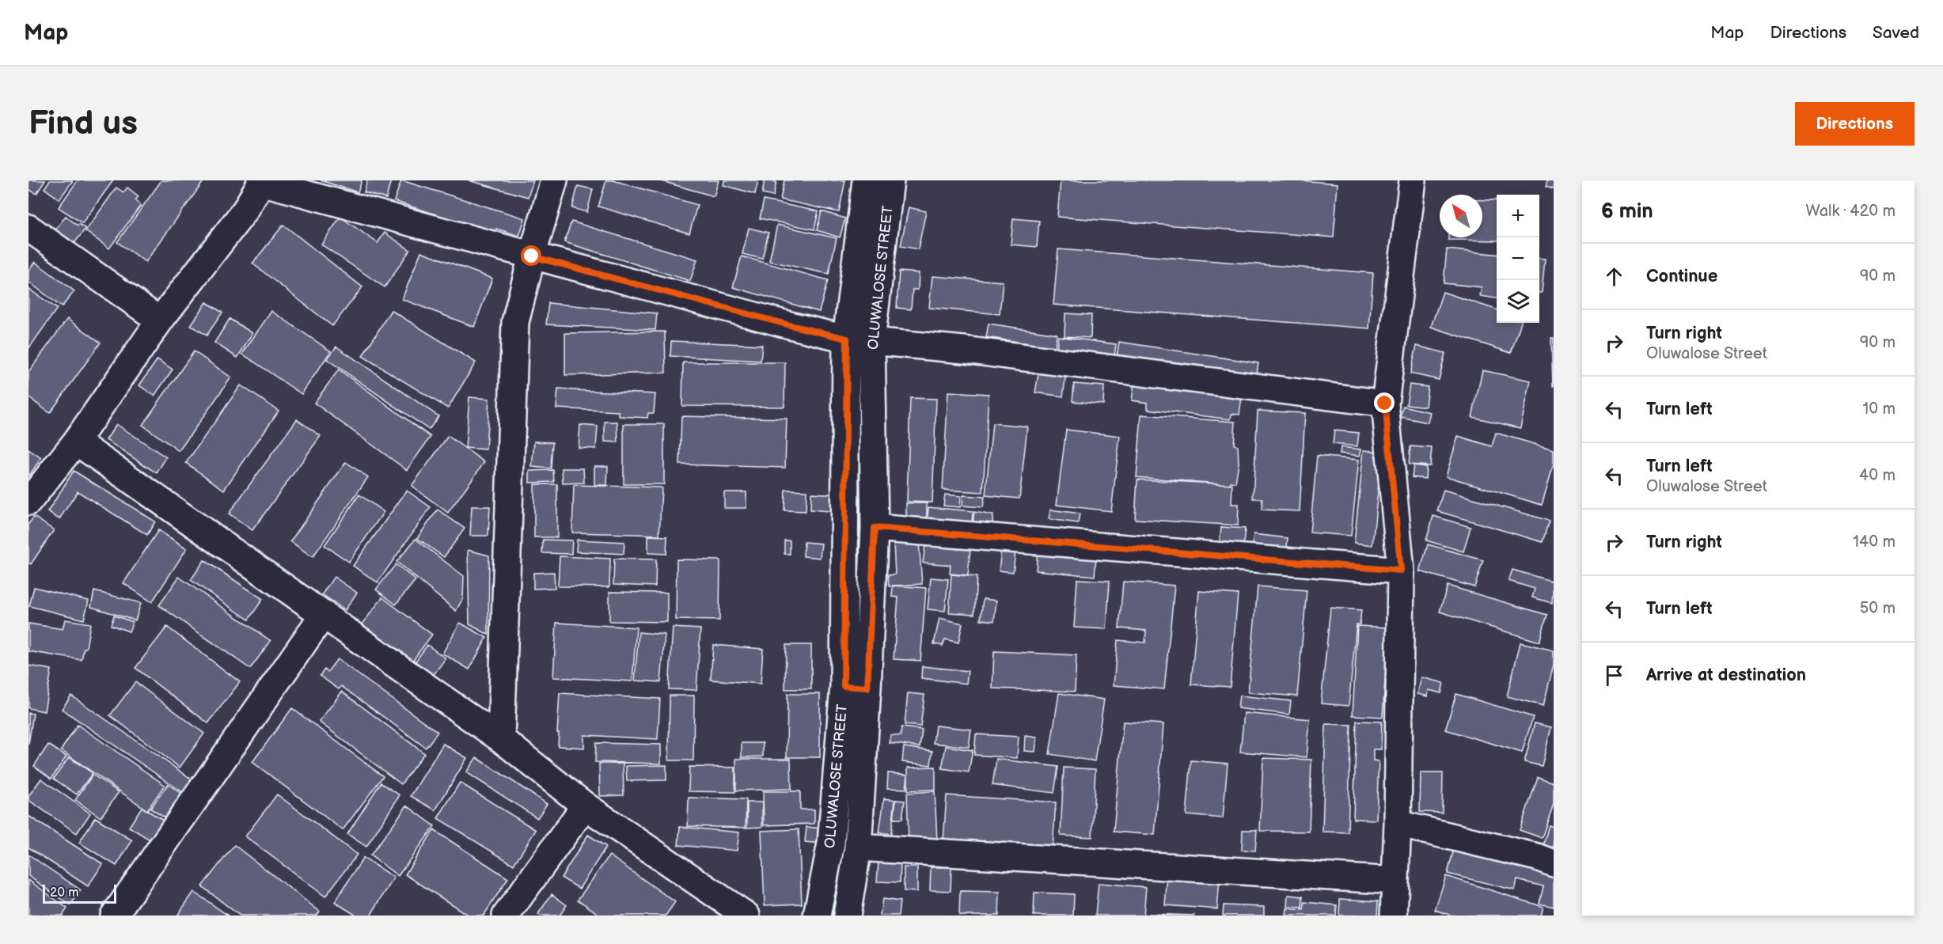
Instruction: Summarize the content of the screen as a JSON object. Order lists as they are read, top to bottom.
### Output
{
  "streets": {
    "street": ["OLUWALOSE STREET"]
  },
  "scale_bar": "20 m",
  "north": "top left",
  "page": {
    "header": "Map",
    "nav": ["Map", "Directions", "Saved"],
    "buttons": "Directions",
    "title": "Find us",
    "heading": ["6 min", "Walk · 420 m"],
    "map_buttons": ["+", "−"],
    "list": [
      ["Continue", "90 m"],
      ["Turn right", "Oluwalose Street", "90 m"],
      ["Turn left", "10 m"],
      ["Turn left", "Oluwalose Street", "40 m"],
      ["Turn right", "140 m"],
      ["Turn left", "50 m"],
      "Arrive at destination"
    ],
    "scale": "20 m"
  }
}
